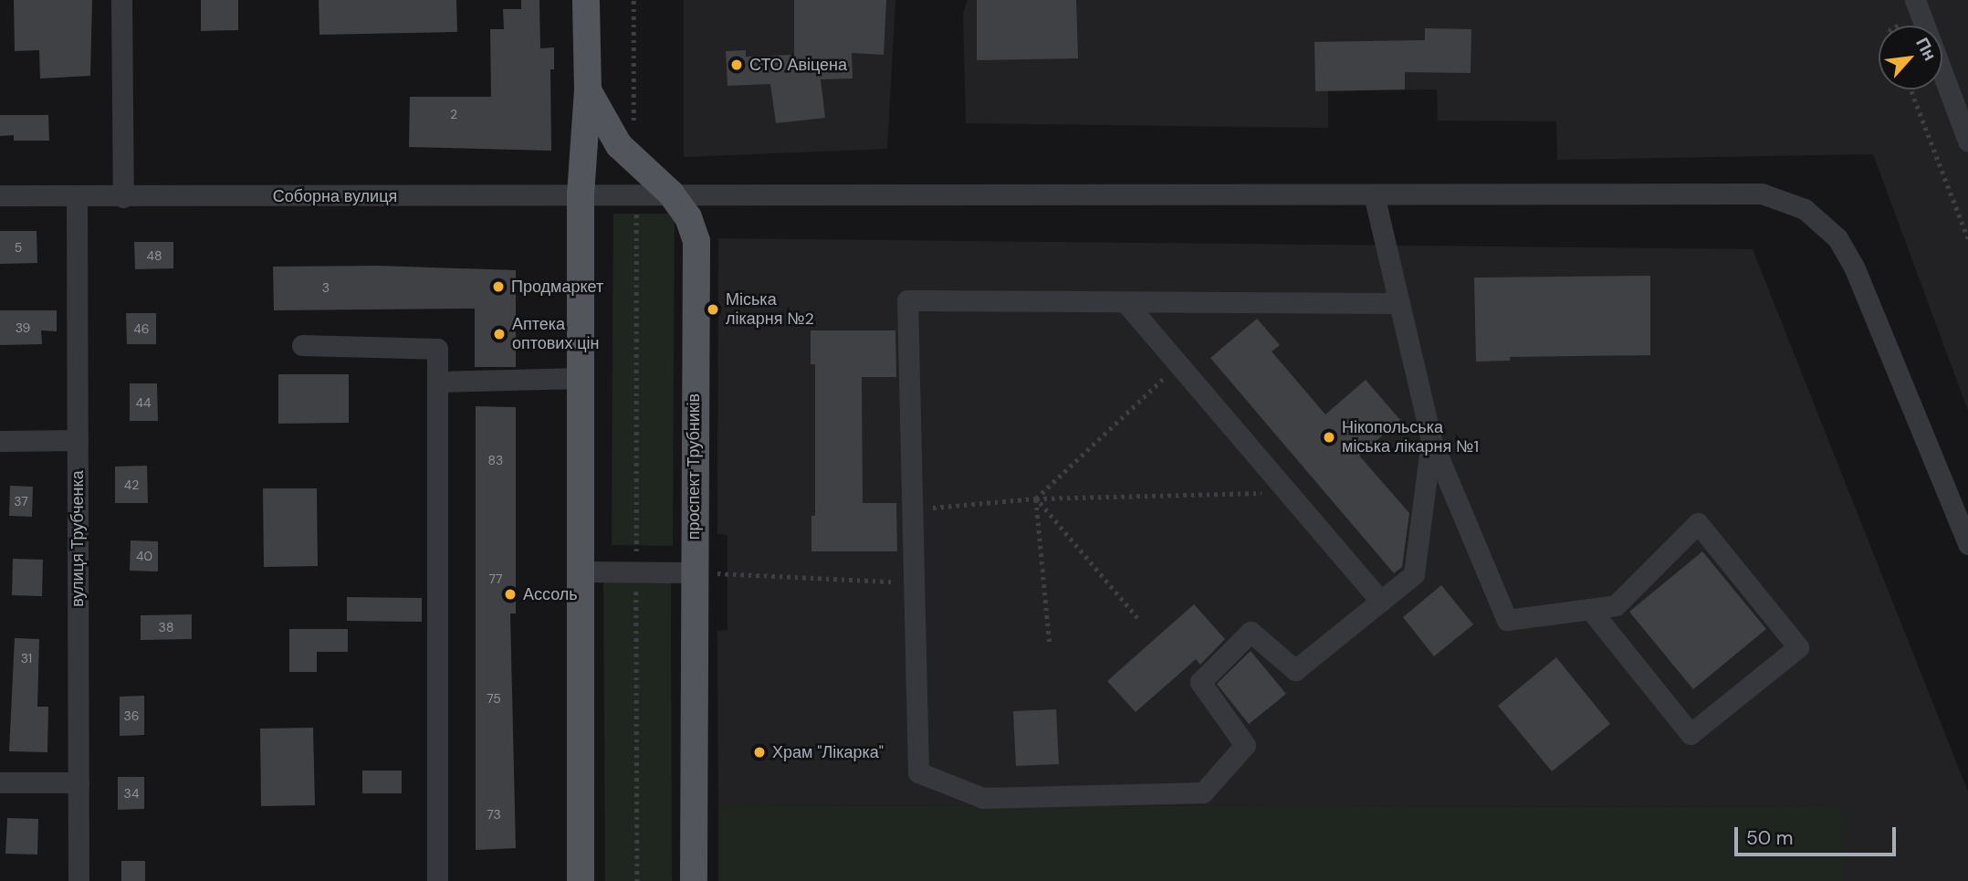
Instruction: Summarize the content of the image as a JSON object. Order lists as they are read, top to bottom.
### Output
{
  "streets": {
    "main road": ["проспект Трубників"],
    "street": ["Соборна вулиця", "вулиця Трубченка"]
  },
  "crossings": [
    ["Соборна вулиця", "проспект Трубників"],
    ["Соборна вулиця", "вулиця Трубченка"]
  ],
  "places": [
    "СТО Авіцена",
    "Продмаркет",
    "Міська лікарня №2",
    "Аптека оптових цін",
    "Нікопольська міська лікарня №1",
    "Ассоль",
    "Храм \"Лікарка\""
  ],
  "house_numbers": [
    "2",
    "5",
    "48",
    "3",
    "39",
    "46",
    "44",
    "83",
    "42",
    "37",
    "40",
    "77",
    "38",
    "31",
    "75",
    "36",
    "34",
    "73"
  ],
  "scale_bar": "50 m",
  "north": "top right"
}
